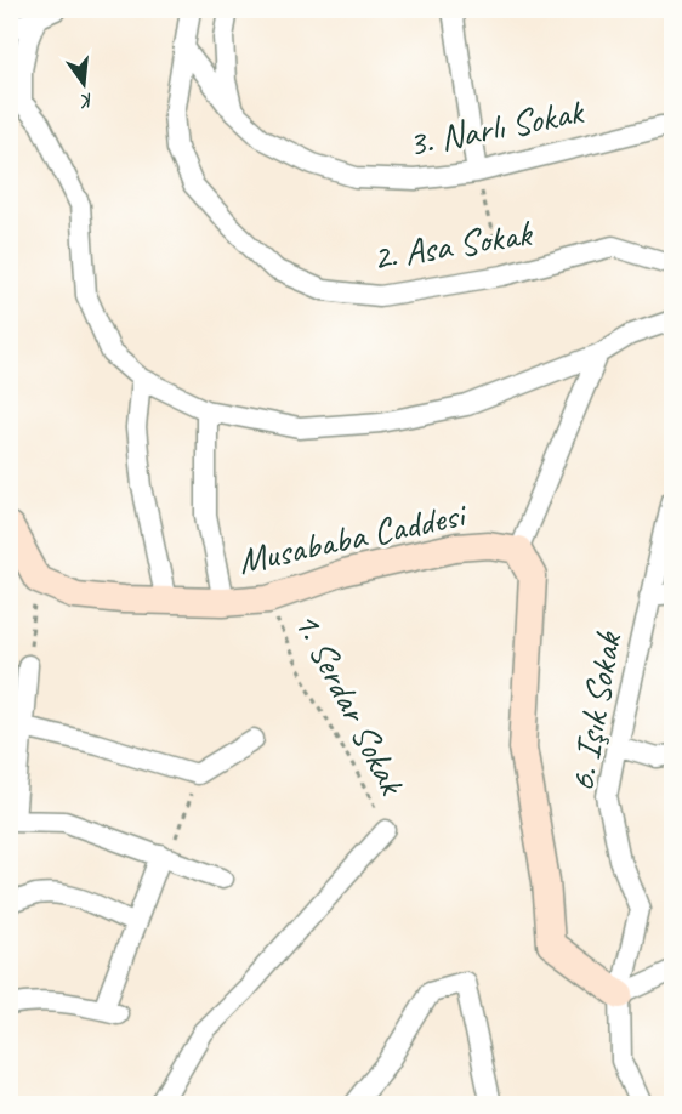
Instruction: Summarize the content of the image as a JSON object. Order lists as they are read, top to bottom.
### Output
{
  "streets": {
    "main road": ["Musababa Caddesi"],
    "street": ["3. Narlı Sokak", "2. Asa Sokak", "6. Işık Sokak"],
    "path": ["1. Serdar Sokak"]
  },
  "crossings": [
    ["3. Narlı Sokak", "2. Asa Sokak"],
    ["Musababa Caddesi", "1. Serdar Sokak"],
    ["Musababa Caddesi", "6. Işık Sokak"]
  ],
  "north": "bottom"
}
